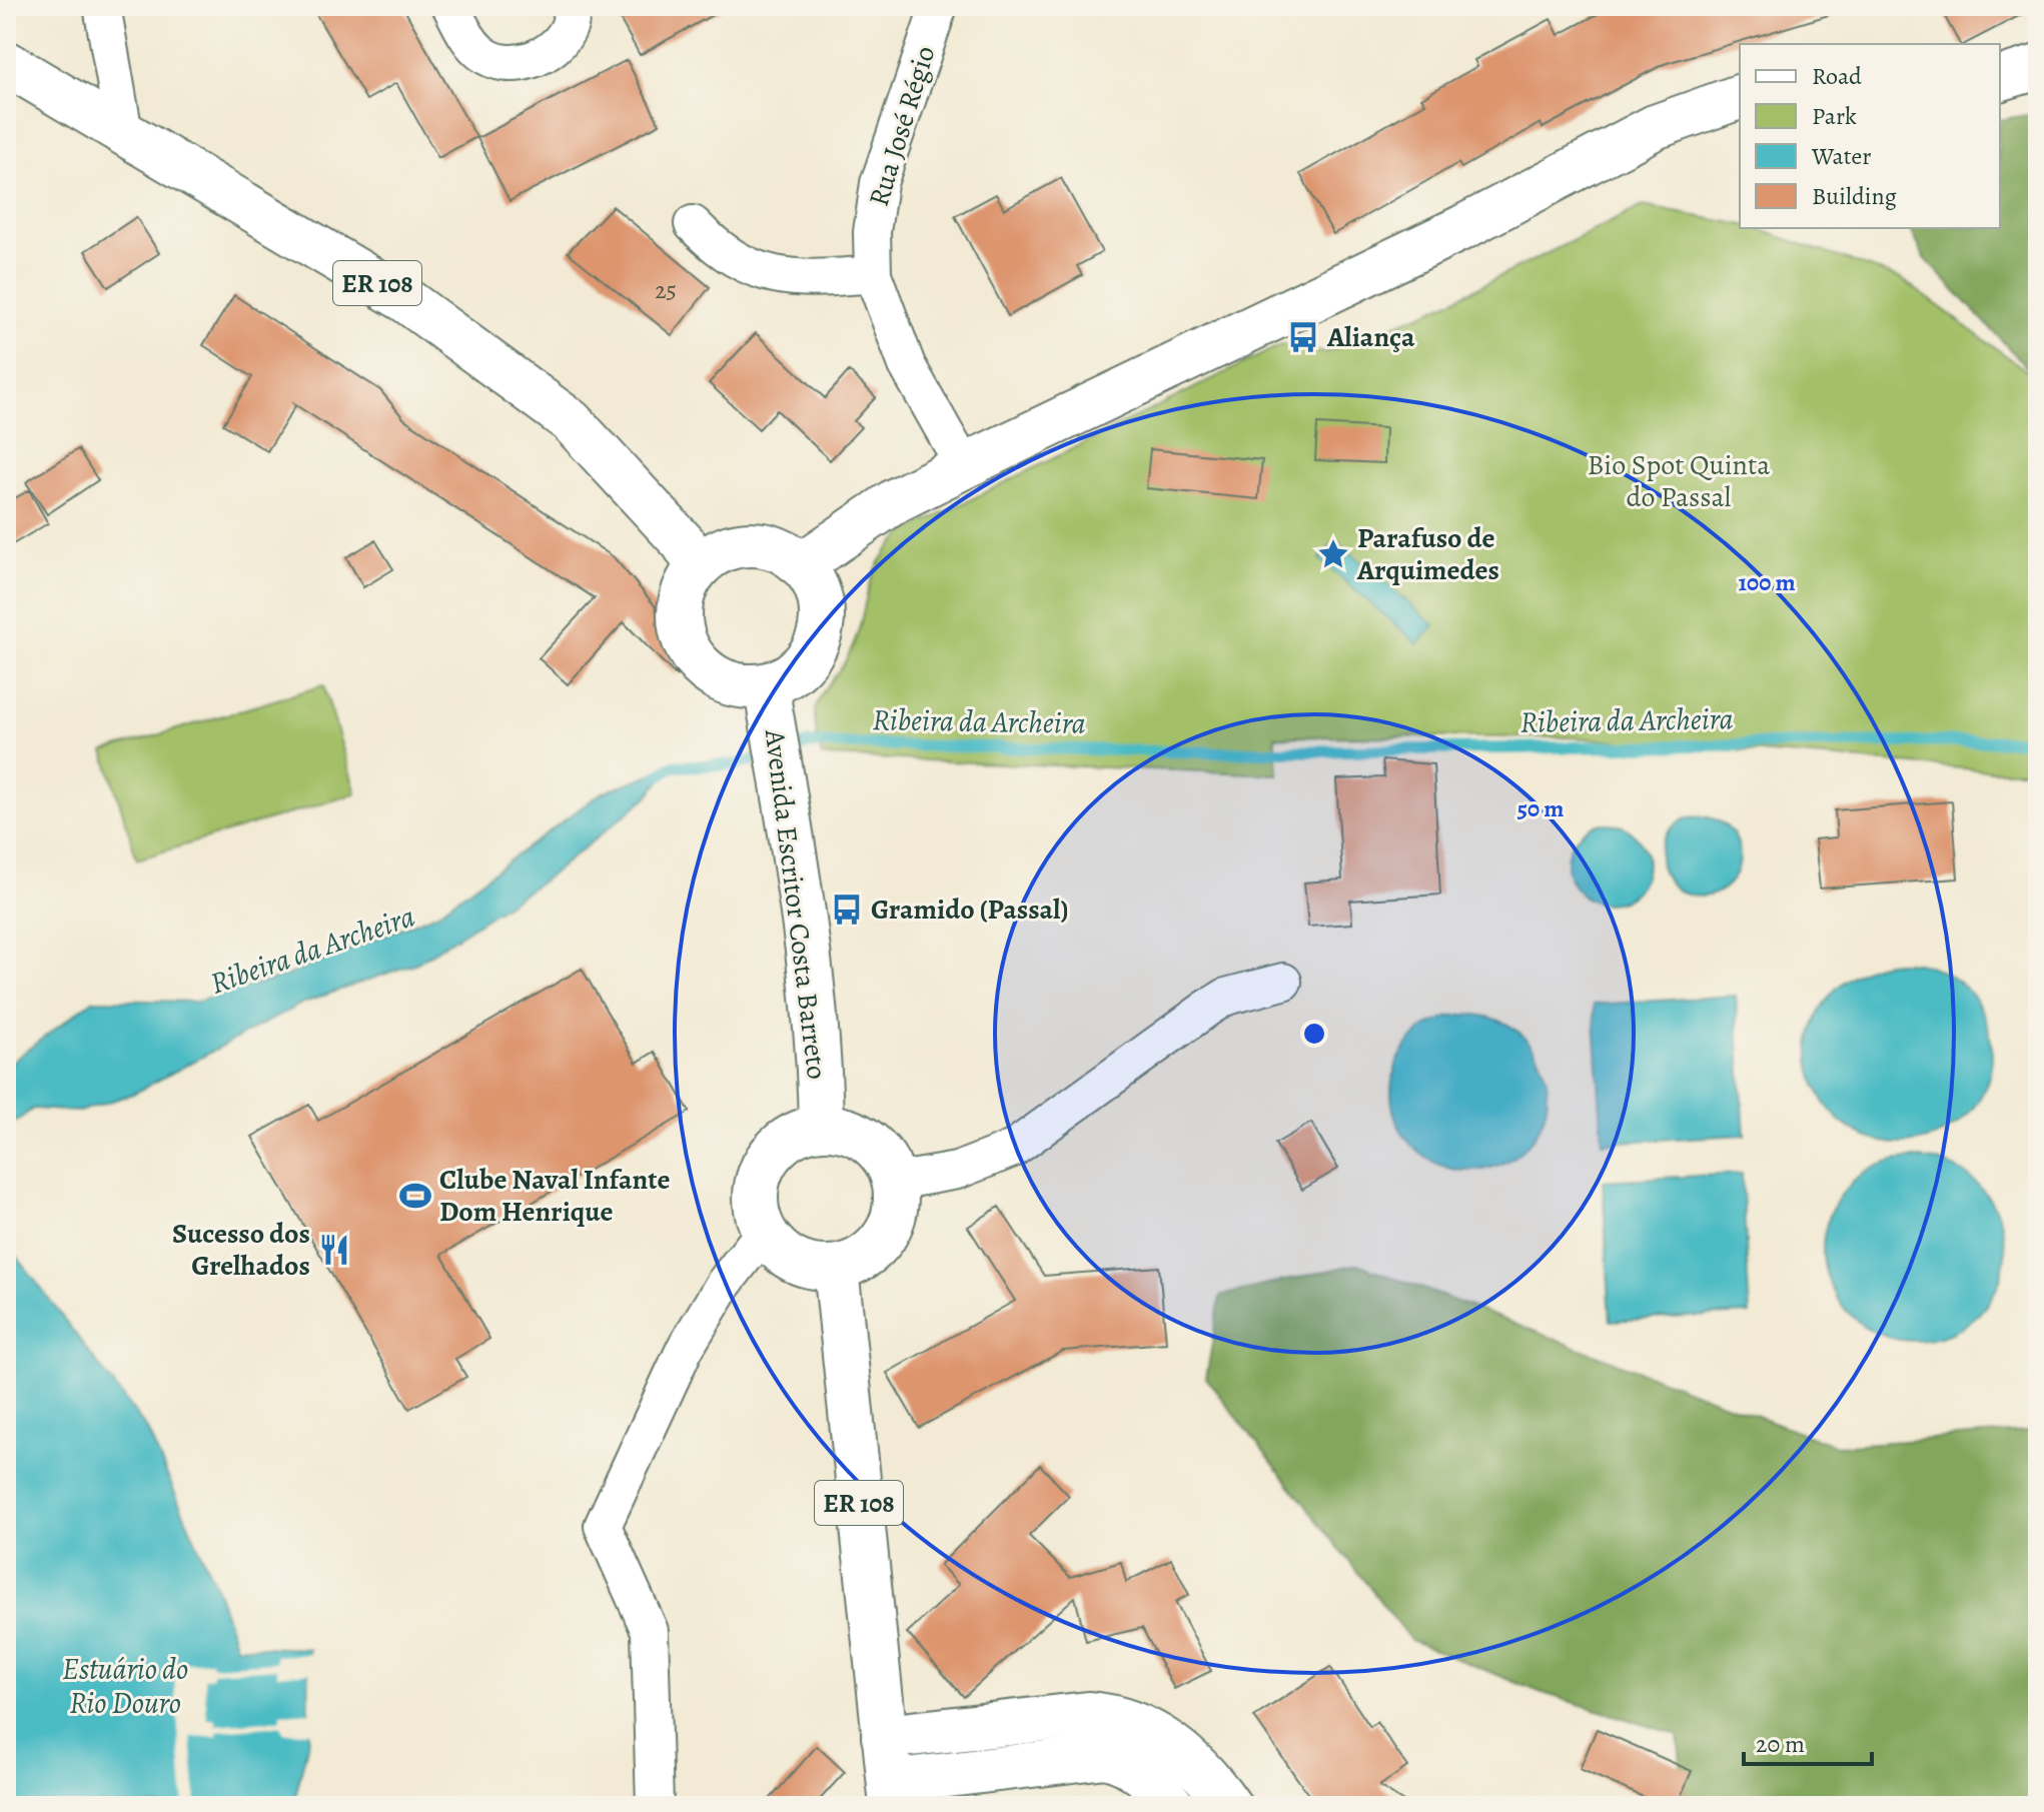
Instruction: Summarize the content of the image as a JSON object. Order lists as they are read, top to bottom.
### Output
{
  "streets": {
    "main road": ["ER 108", "Avenida Escritor Costa Barreto"],
    "street": ["Rua José Régio"]
  },
  "crossings": [
    ["ER 108", "Avenida Escritor Costa Barreto"]
  ],
  "water": ["Ribeira da Archeira", "Estuário do Rio Douro"],
  "parks": ["Bio Spot Quinta do Passal"],
  "places": {
    "bus stop": ["Aliança", "Gramido (Passal)"],
    "place": ["Parafuso de Arquimedes"],
    "sports": ["Clube Naval Infante Dom Henrique"],
    "restaurant": ["Sucesso dos Grelhados"]
  },
  "house_numbers": ["25"],
  "legend": [
    "Road",
    "Park",
    "Water",
    "Building"
  ],
  "scale_bar": "20 m",
  "rings": ["100 m", "50 m"]
}
